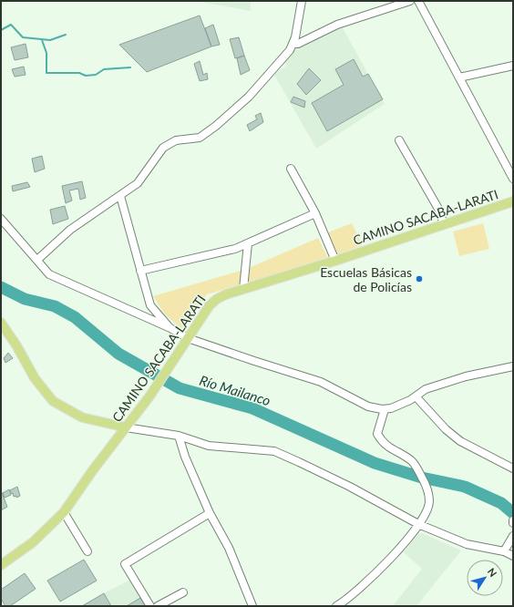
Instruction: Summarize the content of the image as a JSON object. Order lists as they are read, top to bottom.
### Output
{
  "streets": {
    "main road": ["CAMINO SACABA-LARATI"]
  },
  "water": ["Río Mailanco"],
  "places": ["Escuelas Básicas de Policías"],
  "north": "top right"
}
